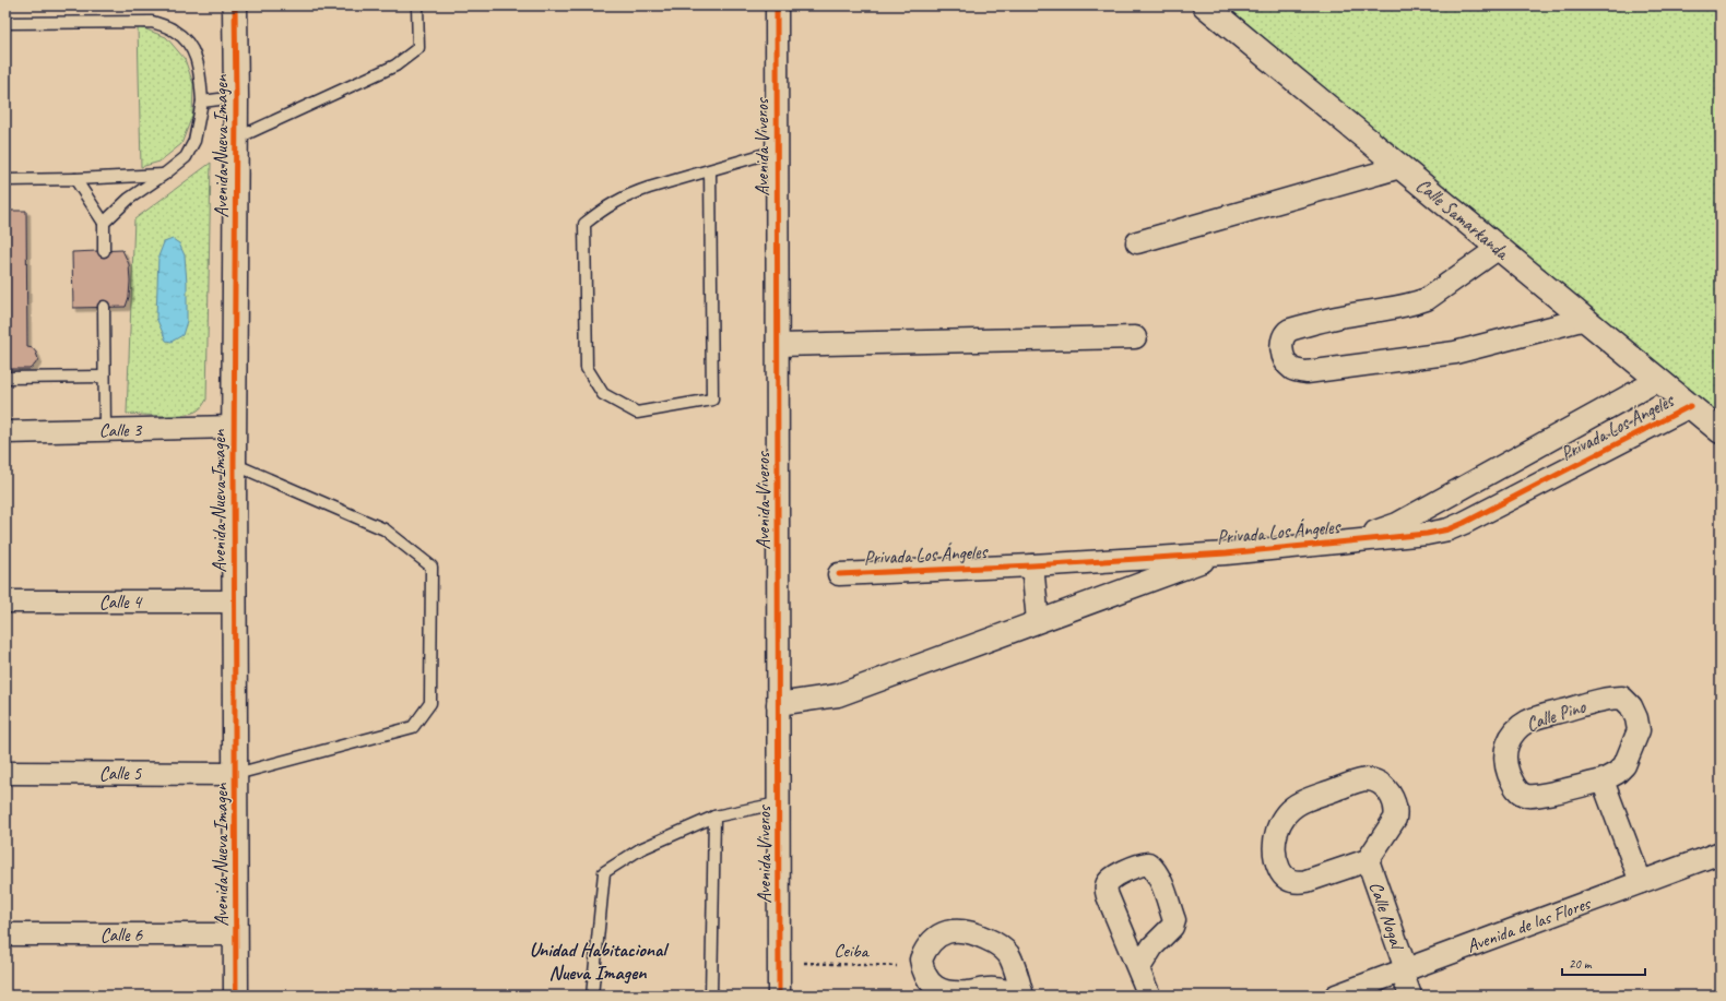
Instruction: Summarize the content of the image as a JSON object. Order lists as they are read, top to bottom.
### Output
{
  "streets": {
    "street": [
      "Avenida Nueva Imagen",
      "Avenida Viveros",
      "Calle Samarkanda",
      "Privada Los Ángeles",
      "Calle 3",
      "Calle 4",
      "Calle Pino",
      "Calle 5",
      "Calle Nogal",
      "Avenida de las Flores",
      "Calle 6"
    ],
    "path": ["Ceiba"]
  },
  "crossings": [
    ["Avenida Nueva Imagen", "Calle 3"],
    ["Avenida Nueva Imagen", "Calle 4"],
    ["Avenida Nueva Imagen", "Calle 5"],
    ["Avenida Nueva Imagen", "Calle 6"],
    ["Avenida Viveros", "Privada Los Ángeles"],
    ["Avenida Viveros", "Ceiba"],
    ["Calle Samarkanda", "Privada Los Ángeles"],
    ["Calle Nogal", "Avenida de las Flores"]
  ],
  "districts": ["Unidad Habitacional Nueva Imagen"],
  "scale_bar": "20 m"
}
